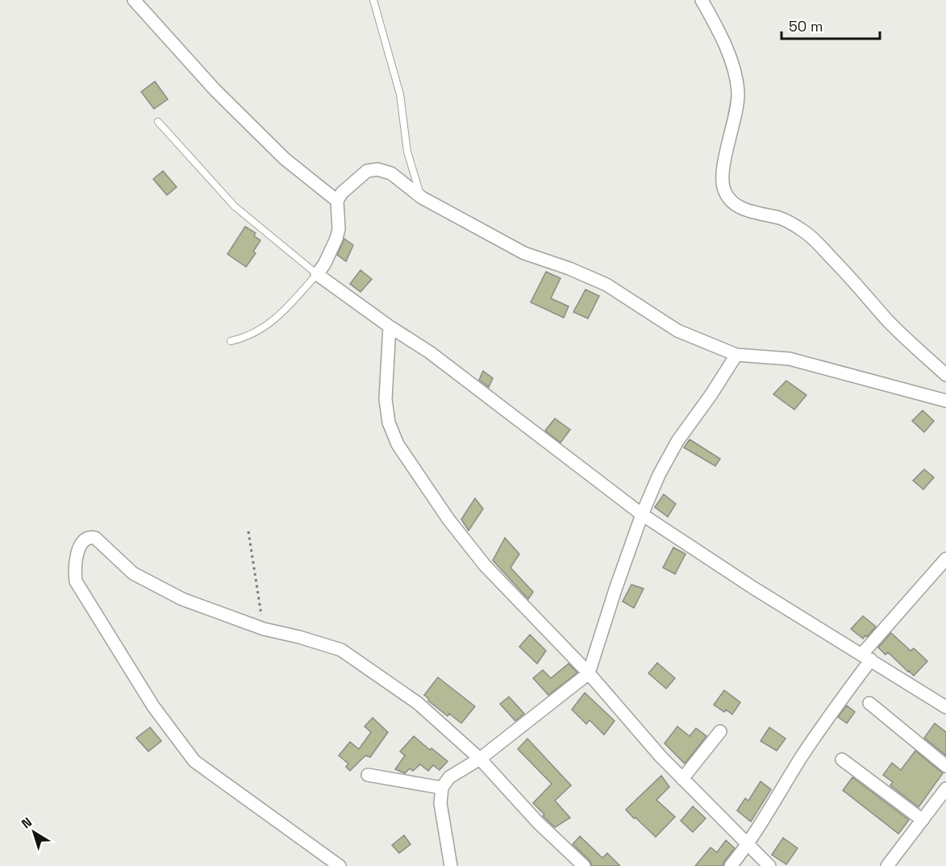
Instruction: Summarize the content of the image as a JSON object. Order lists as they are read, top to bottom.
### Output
{
  "scale_bar": "50 m",
  "north": "top left"
}
